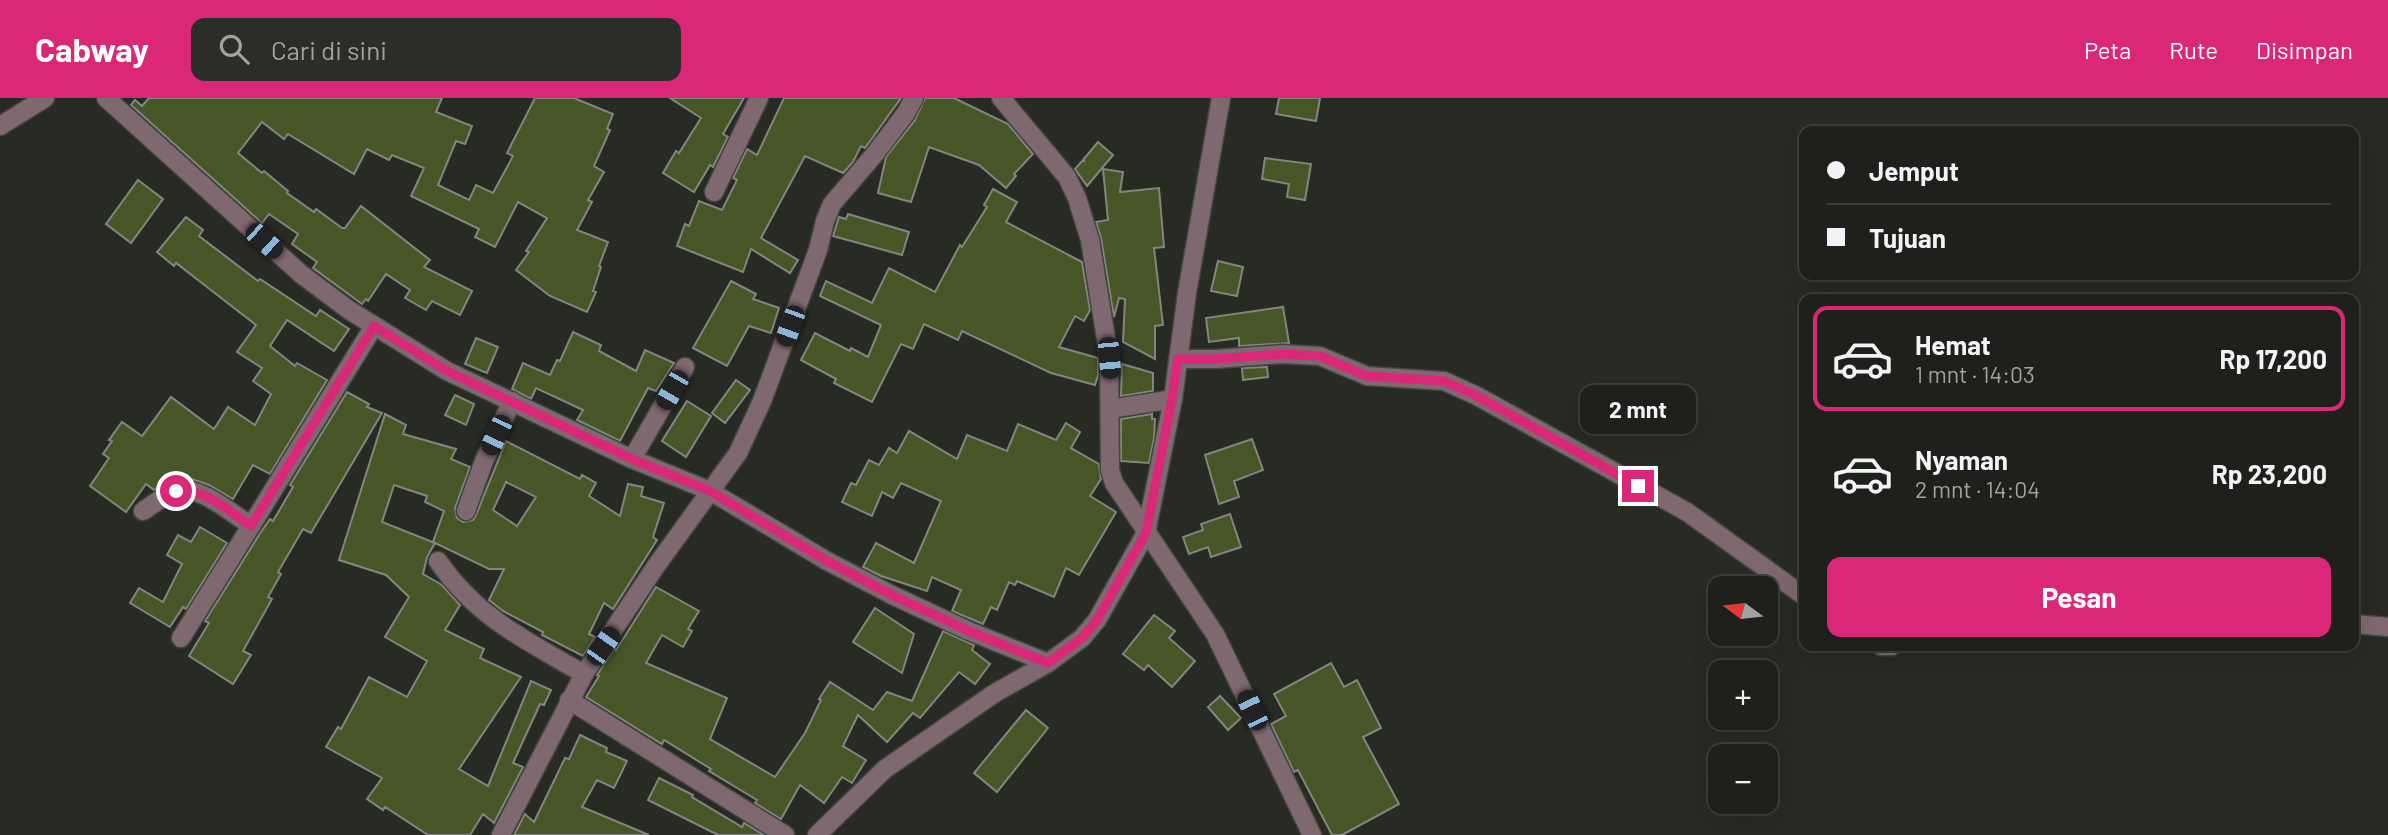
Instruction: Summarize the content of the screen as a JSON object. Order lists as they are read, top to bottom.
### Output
{
  "north": "left",
  "page": {
    "header": "Cabway",
    "search": "Cari di sini",
    "nav": ["Peta", "Rute", "Disimpan"],
    "banner": ["Jemput", "Tujuan"],
    "list": [
      {
        "name": "Hemat",
        "note": "1 mnt · 14:03",
        "value": "Rp 17,200"
      },
      {
        "name": "Nyaman",
        "note": "2 mnt · 14:04",
        "value": "Rp 23,200"
      }
    ],
    "bubble": "2 mnt",
    "buttons": "Pesan",
    "map_buttons": ["+", "−"]
  }
}
